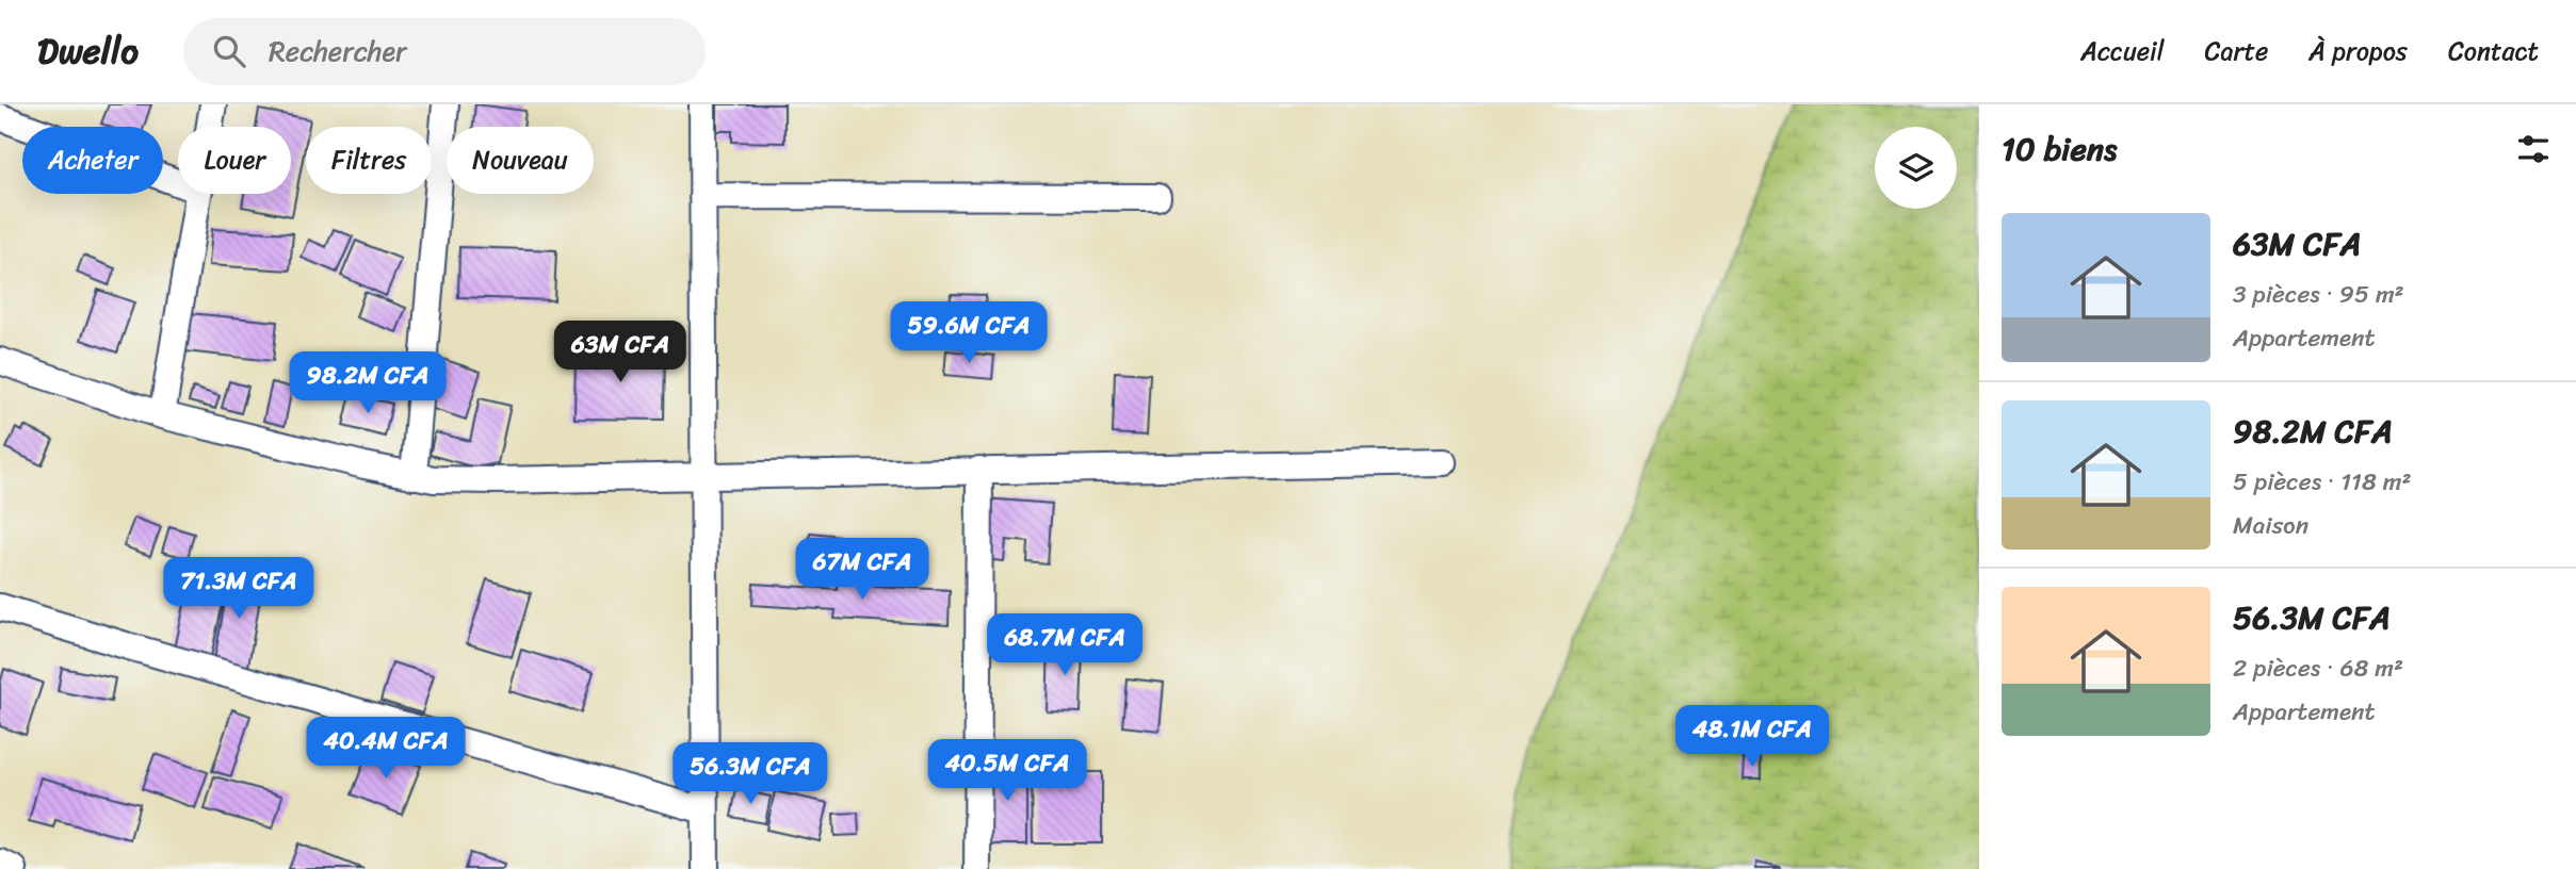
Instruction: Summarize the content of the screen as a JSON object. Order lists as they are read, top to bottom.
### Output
{
  "page": {
    "header": "Dwello",
    "search": "Rechercher",
    "nav": [
      "Accueil",
      "Carte",
      "À propos",
      "Contact"
    ],
    "heading": "10 biens",
    "chip": [
      "Acheter",
      "Louer",
      "Filtres",
      "Nouveau"
    ],
    "list": [
      {
        "name": "63M CFA",
        "note": "3 pièces · 95 m² · Appartement"
      },
      {
        "name": "98.2M CFA",
        "note": "5 pièces · 118 m² · Maison"
      },
      {
        "name": "56.3M CFA",
        "note": "2 pièces · 68 m² · Appartement"
      }
    ],
    "price": [
      "59.6M CFA",
      "63M CFA",
      "98.2M CFA",
      "67M CFA",
      "71.3M CFA",
      "68.7M CFA",
      "48.1M CFA",
      "40.4M CFA",
      "40.5M CFA",
      "56.3M CFA"
    ]
  }
}
